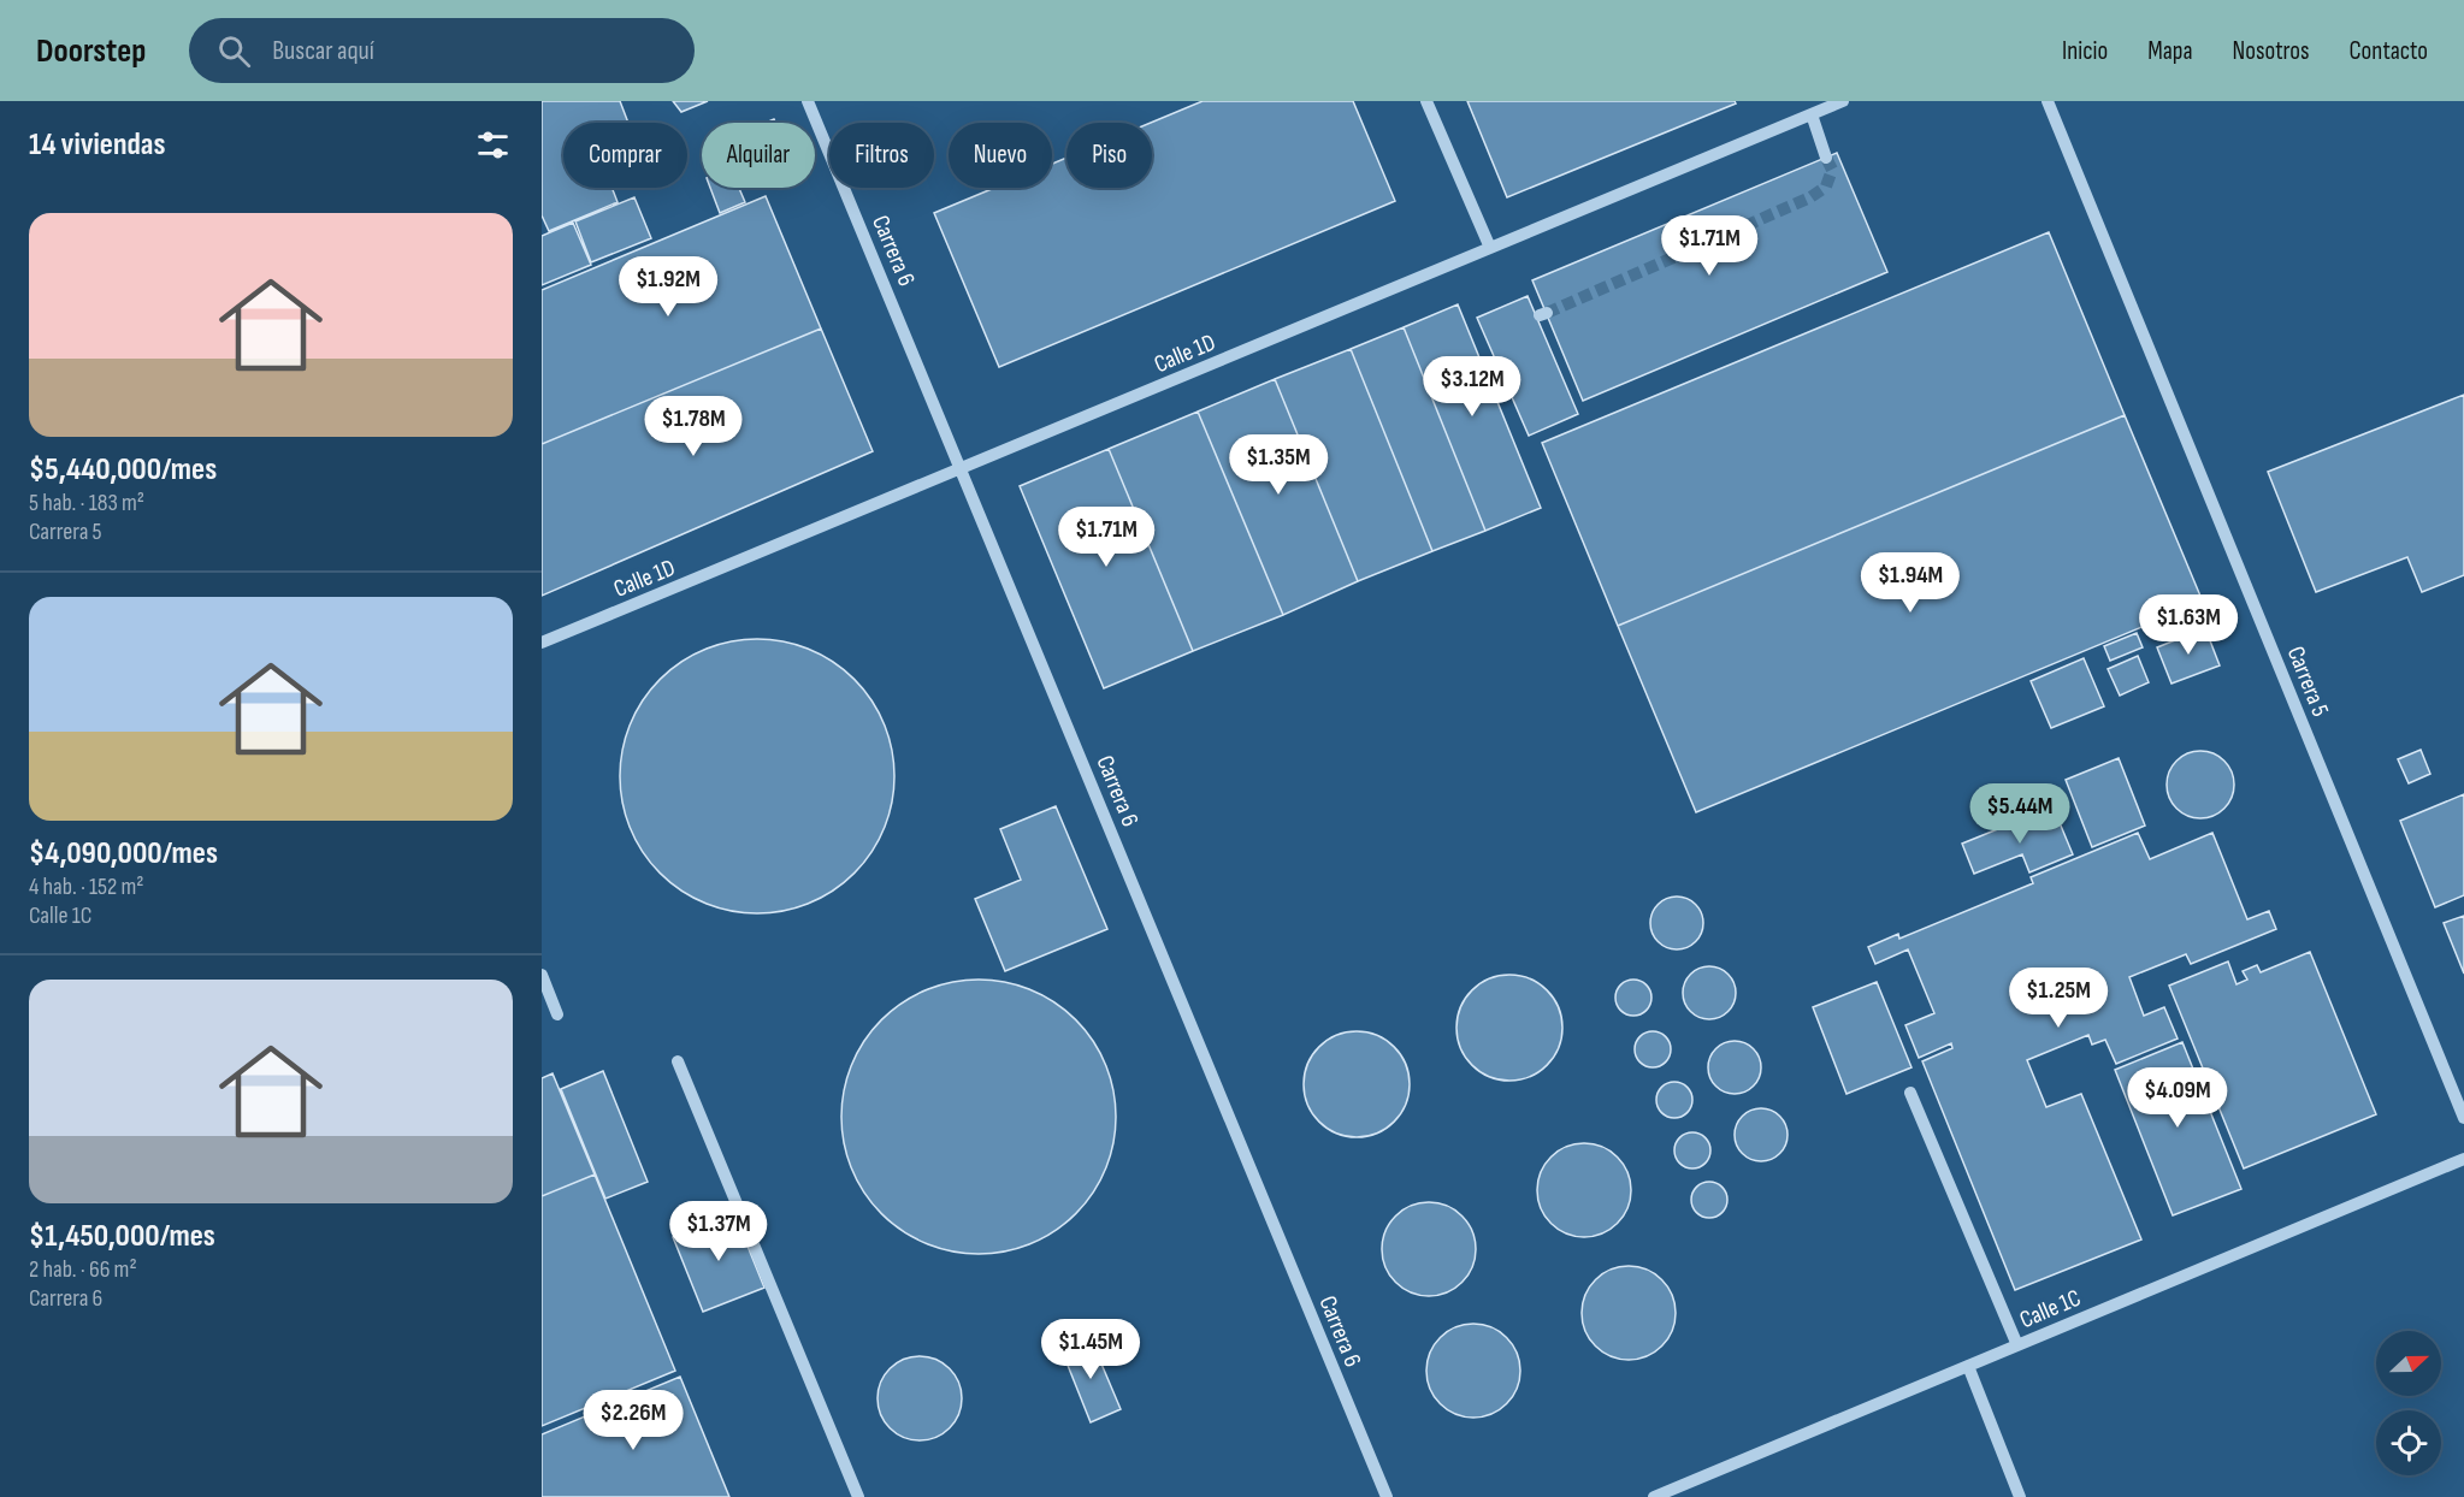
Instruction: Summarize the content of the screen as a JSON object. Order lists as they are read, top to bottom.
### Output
{
  "streets": {
    "street": [
      "Carrera 6",
      "Calle 1D",
      "Carrera 5",
      "Calle 1C"
    ]
  },
  "crossings": [
    ["Carrera 6", "Calle 1D"]
  ],
  "north": "right",
  "page": {
    "header": "Doorstep",
    "search": "Buscar aquí",
    "nav": [
      "Inicio",
      "Mapa",
      "Nosotros",
      "Contacto"
    ],
    "heading": "14 viviendas",
    "chip": [
      "Comprar",
      "Alquilar",
      "Filtros",
      "Nuevo",
      "Piso"
    ],
    "list": [
      {
        "name": "$5,440,000/mes",
        "note": "5 hab. · 183 m² · Carrera 5"
      },
      {
        "name": "$4,090,000/mes",
        "note": "4 hab. · 152 m² · Calle 1C"
      },
      {
        "name": "$1,450,000/mes",
        "note": "2 hab. · 66 m² · Carrera 6"
      }
    ],
    "price": [
      "$1.71M",
      "$1.92M",
      "$3.12M",
      "$1.78M",
      "$1.35M",
      "$1.71M",
      "$1.94M",
      "$1.63M",
      "$5.44M",
      "$1.25M",
      "$4.09M",
      "$1.37M",
      "$1.45M",
      "$2.26M"
    ]
  }
}
